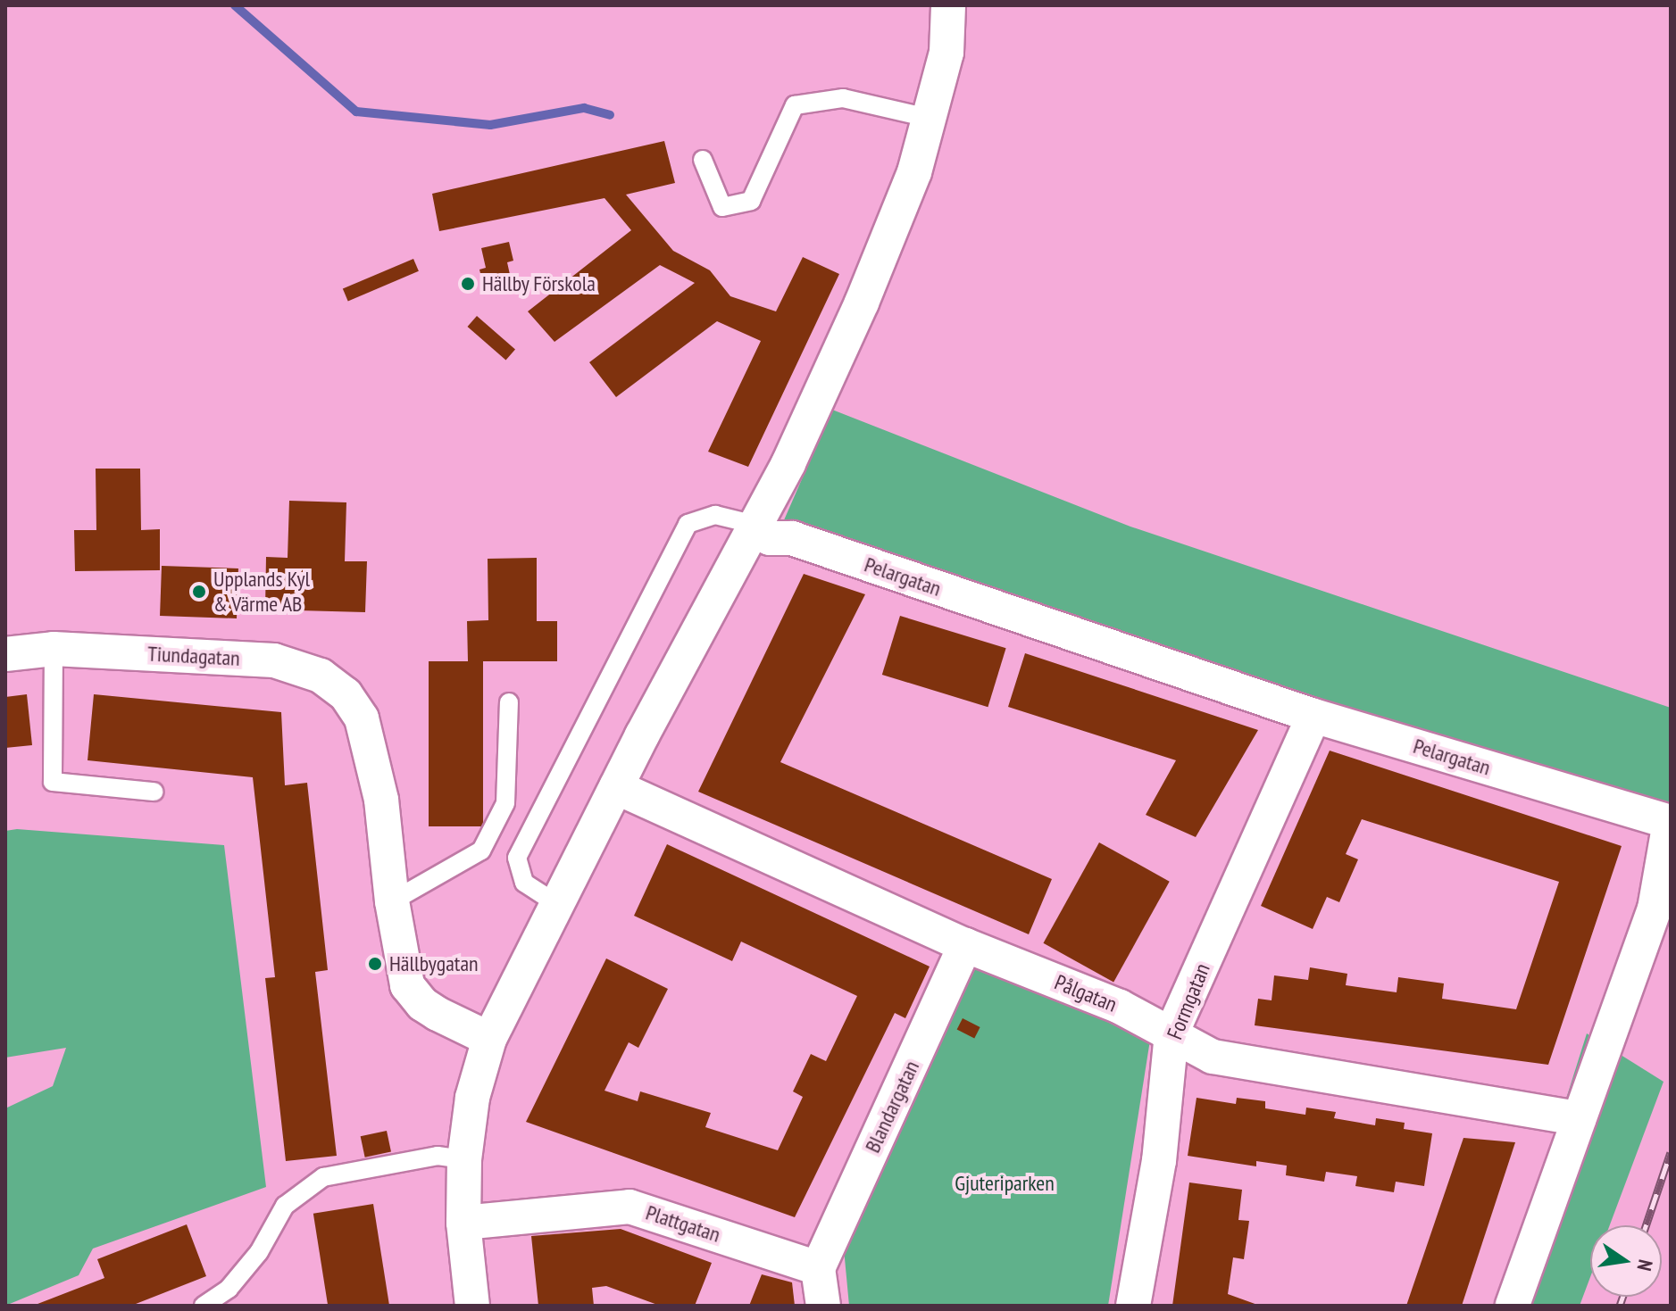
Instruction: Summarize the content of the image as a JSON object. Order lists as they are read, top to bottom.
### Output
{
  "streets": {
    "street": [
      "Pelargatan",
      "Tiundagatan",
      "Pålgatan",
      "Formgatan",
      "Blandargatan",
      "Plattgatan"
    ]
  },
  "crossings": [
    ["Pelargatan", "Pålgatan"],
    ["Pelargatan", "Formgatan"],
    ["Pålgatan", "Formgatan"],
    ["Pålgatan", "Blandargatan"],
    ["Blandargatan", "Plattgatan"]
  ],
  "parks": ["Gjuteriparken"],
  "places": ["Hällby Förskola", "Upplands Kyl & Värme AB", "Hällbygatan"],
  "north": "right"
}
